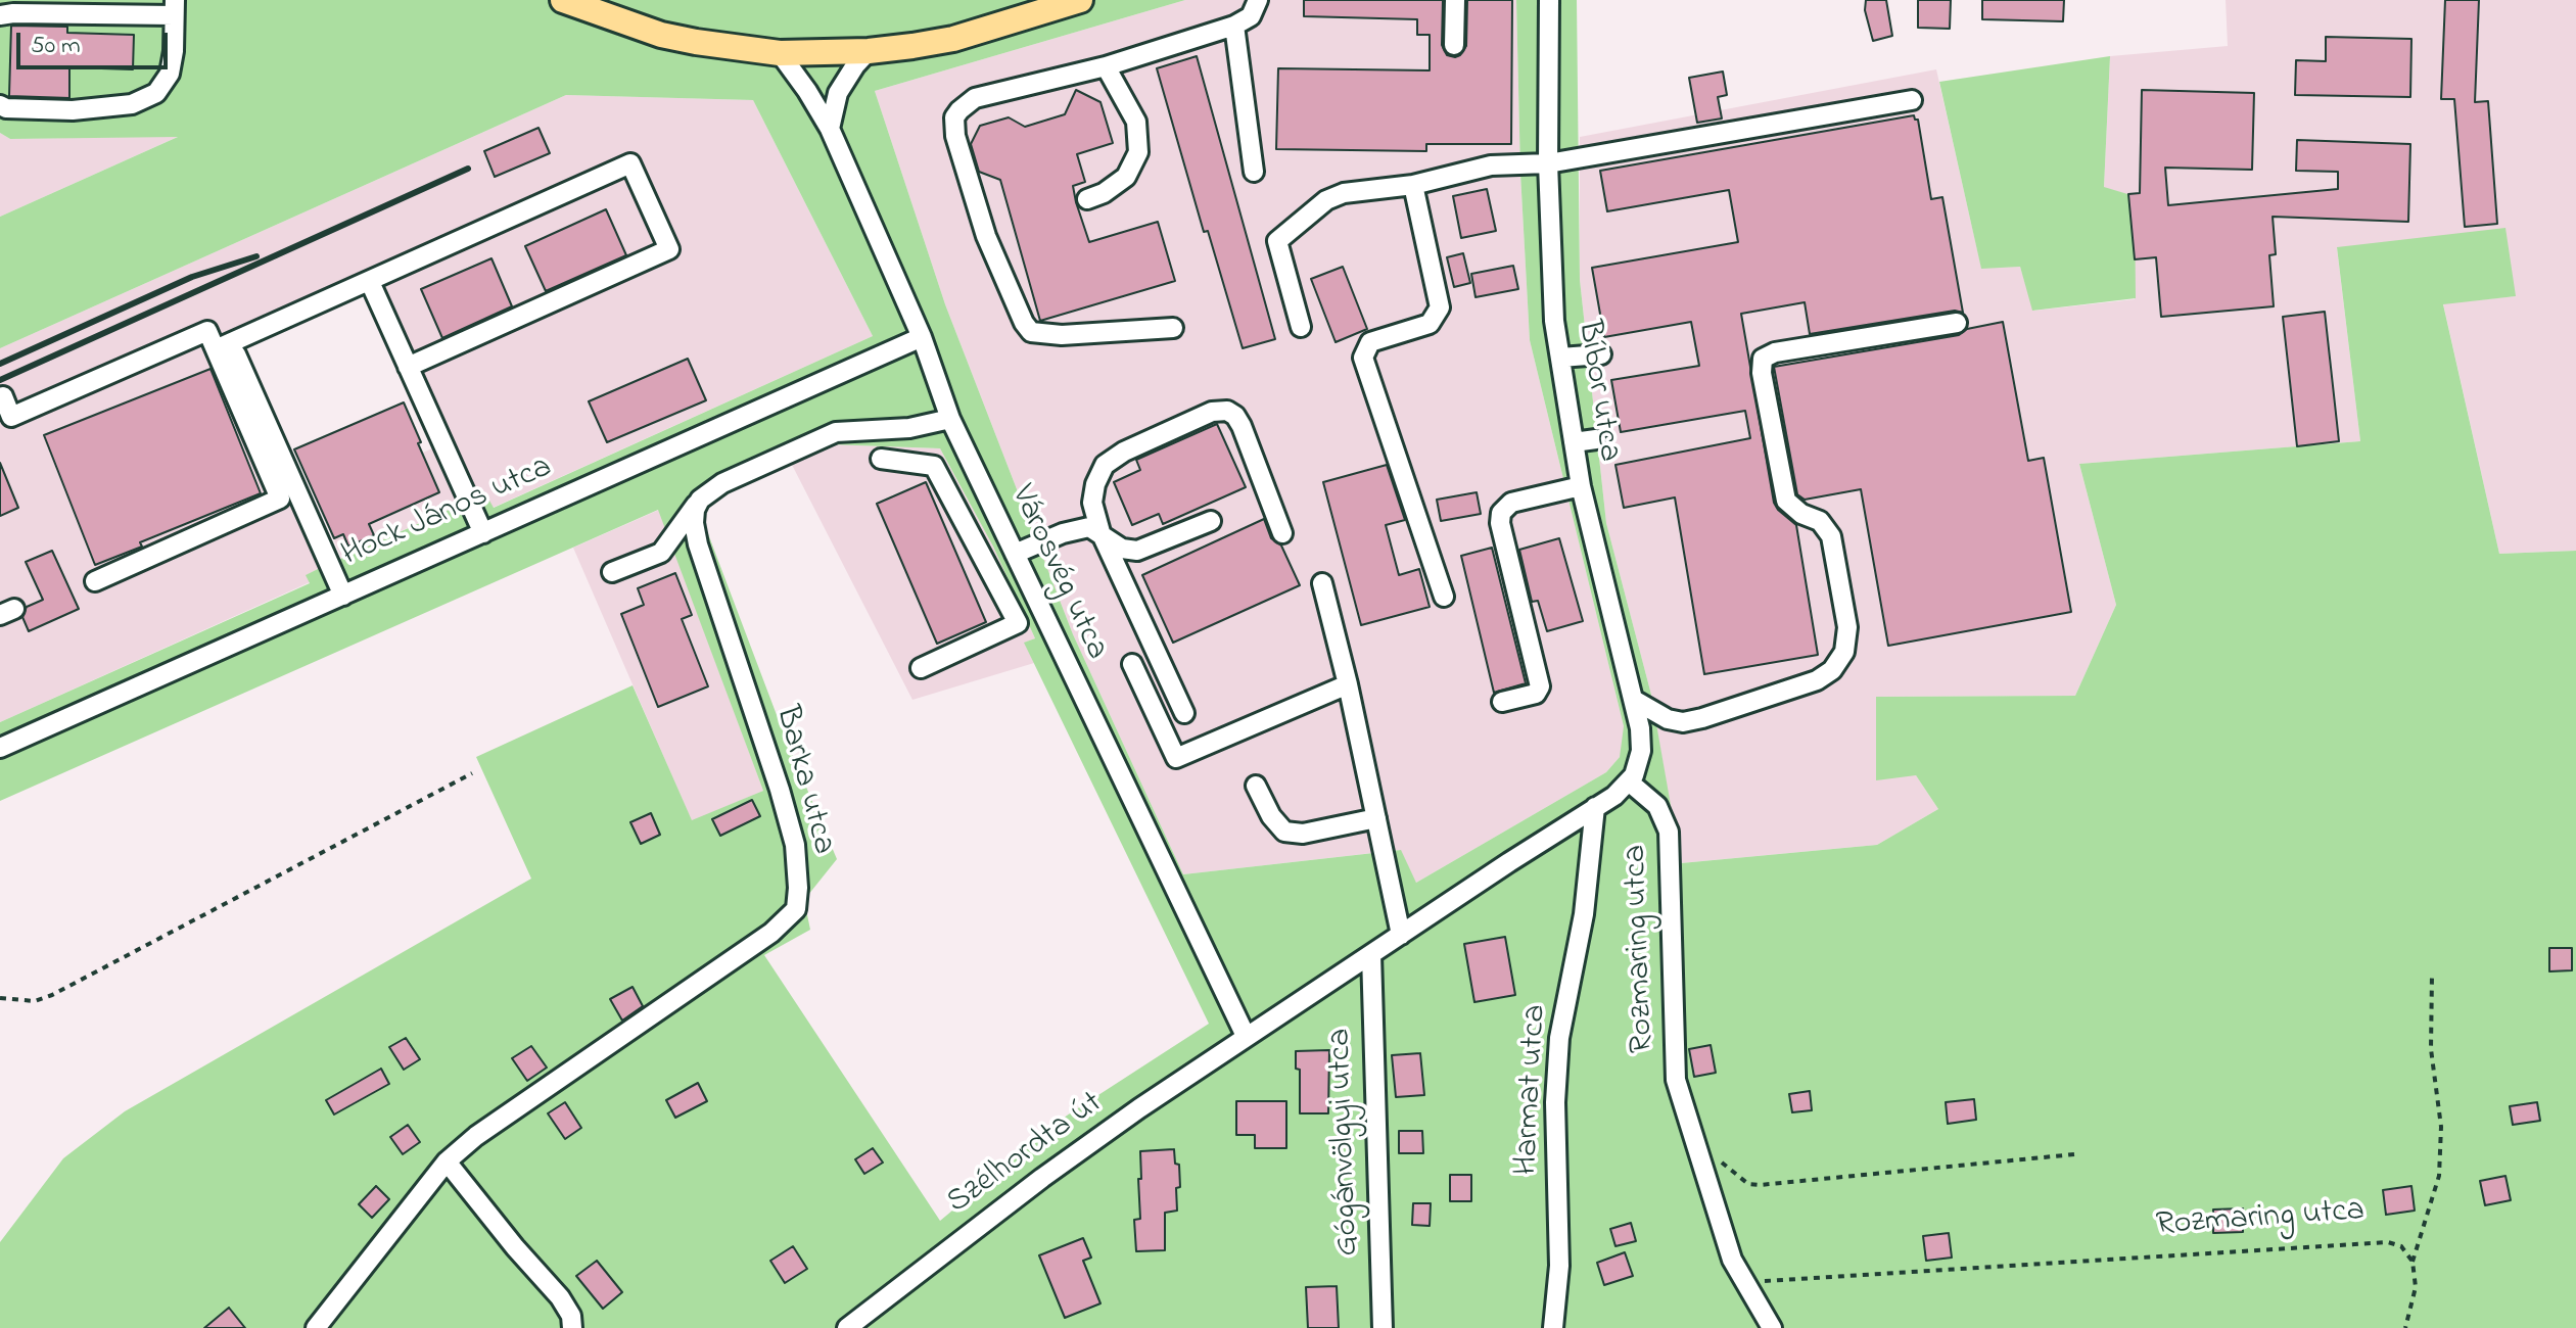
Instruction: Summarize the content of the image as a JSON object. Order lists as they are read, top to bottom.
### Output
{
  "streets": {
    "street": [
      "Bíbor utca",
      "Hock János utca",
      "Városvég utca",
      "Barka utca",
      "Rozmaring utca",
      "Harmat utca",
      "Gógánvölgyi utca",
      "Szélhordta út"
    ]
  },
  "crossings": [
    ["Bíbor utca", "Rozmaring utca"],
    ["Hock János utca", "Városvég utca"],
    ["Városvég utca", "Rozmaring utca"],
    ["Városvég utca", "Szélhordta út"],
    ["Rozmaring utca", "Harmat utca"],
    ["Rozmaring utca", "Gógánvölgyi utca"],
    ["Rozmaring utca", "Szélhordta út"]
  ],
  "scale_bar": "50 m"
}
